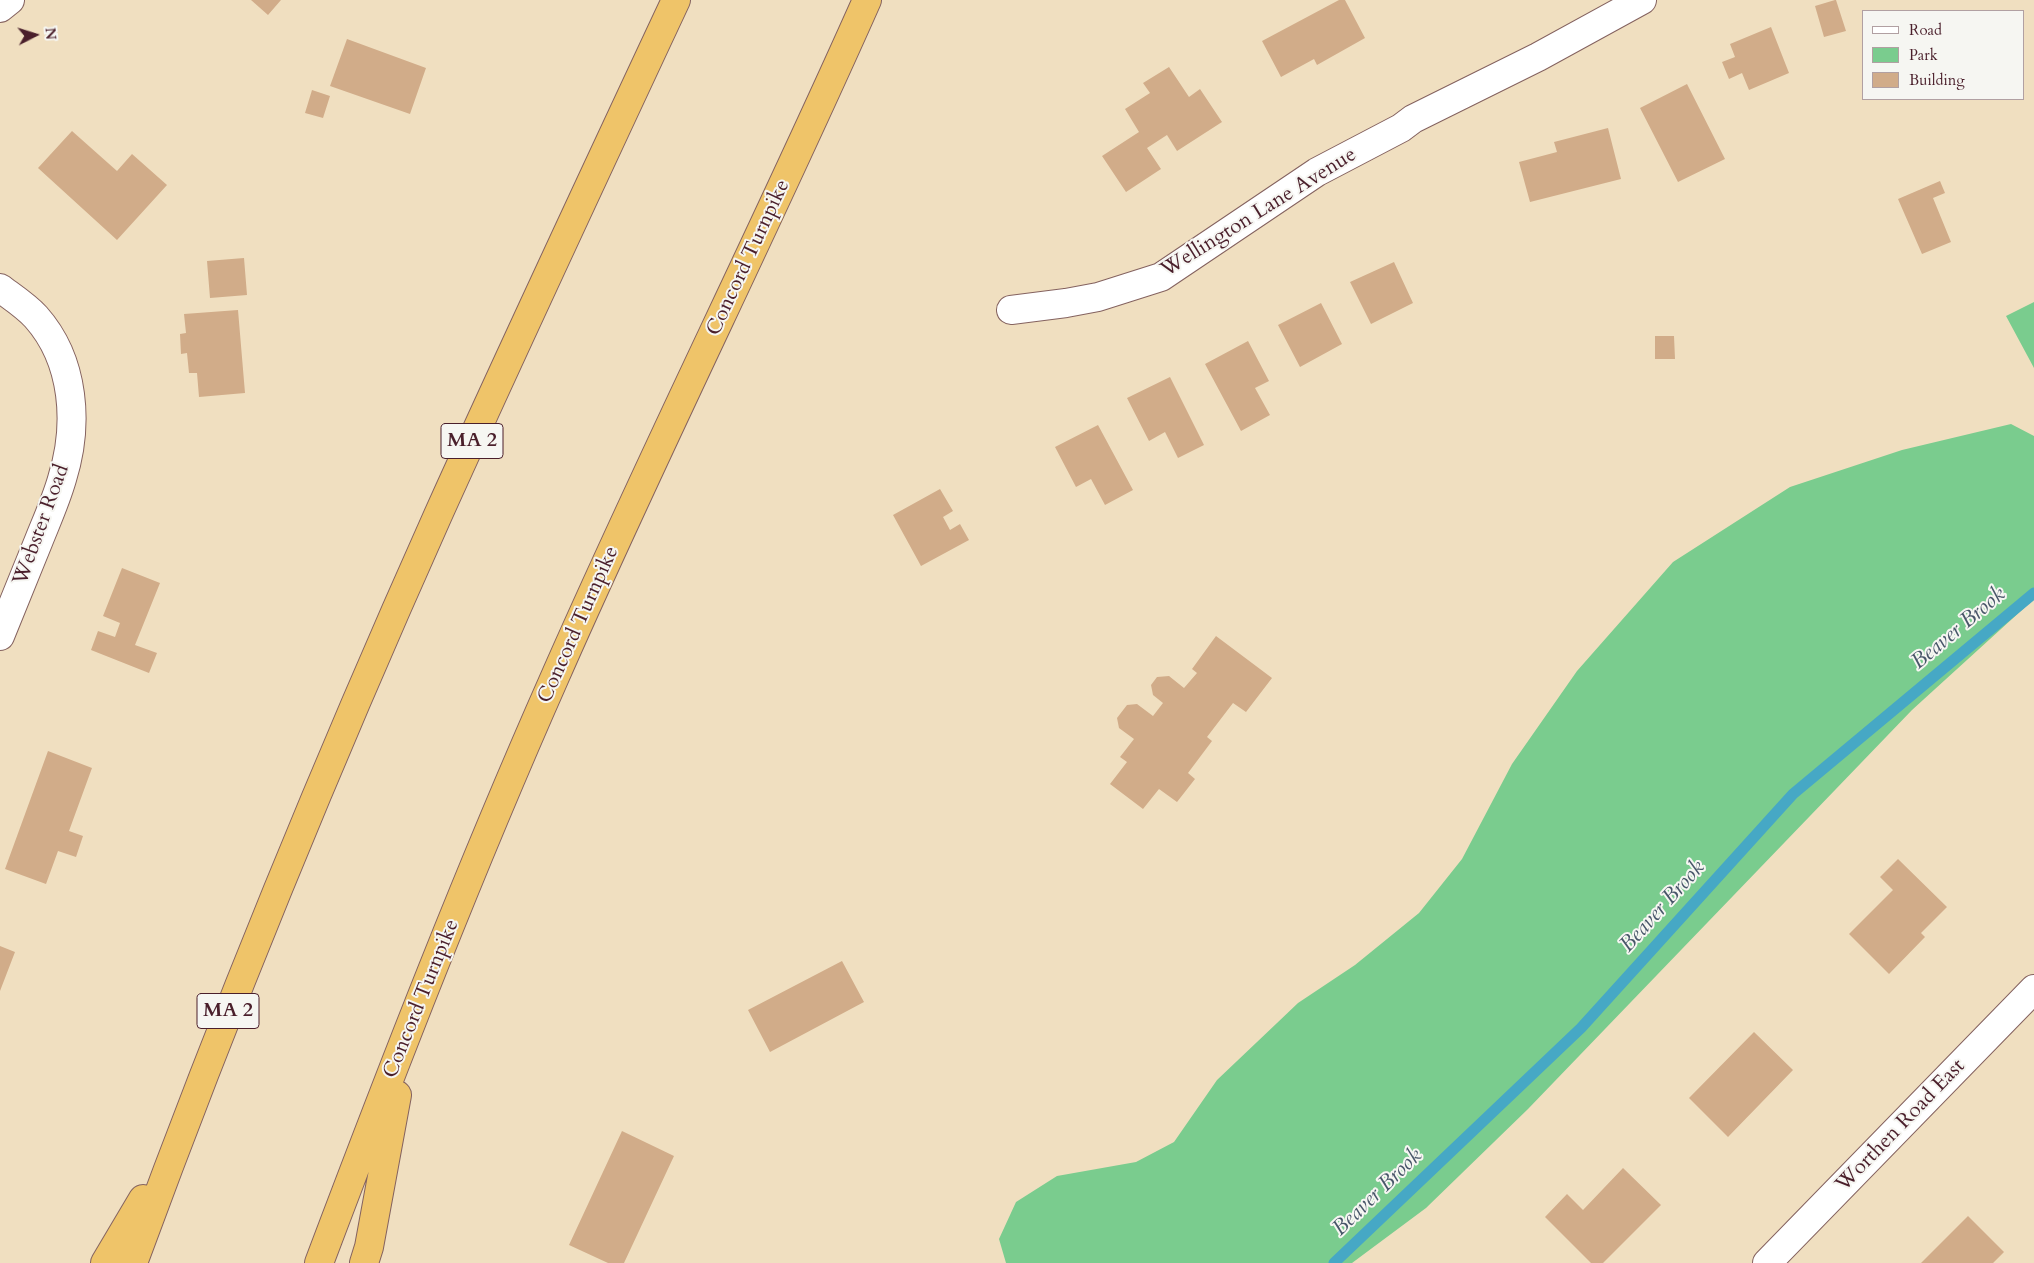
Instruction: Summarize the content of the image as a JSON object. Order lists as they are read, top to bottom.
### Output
{
  "streets": {
    "highway": ["Concord Turnpike", "MA 2"],
    "street": ["Wellington Lane Avenue", "Webster Road", "Worthen Road East"]
  },
  "water": ["Beaver Brook"],
  "legend": ["Road", "Park", "Building"],
  "north": "right"
}
